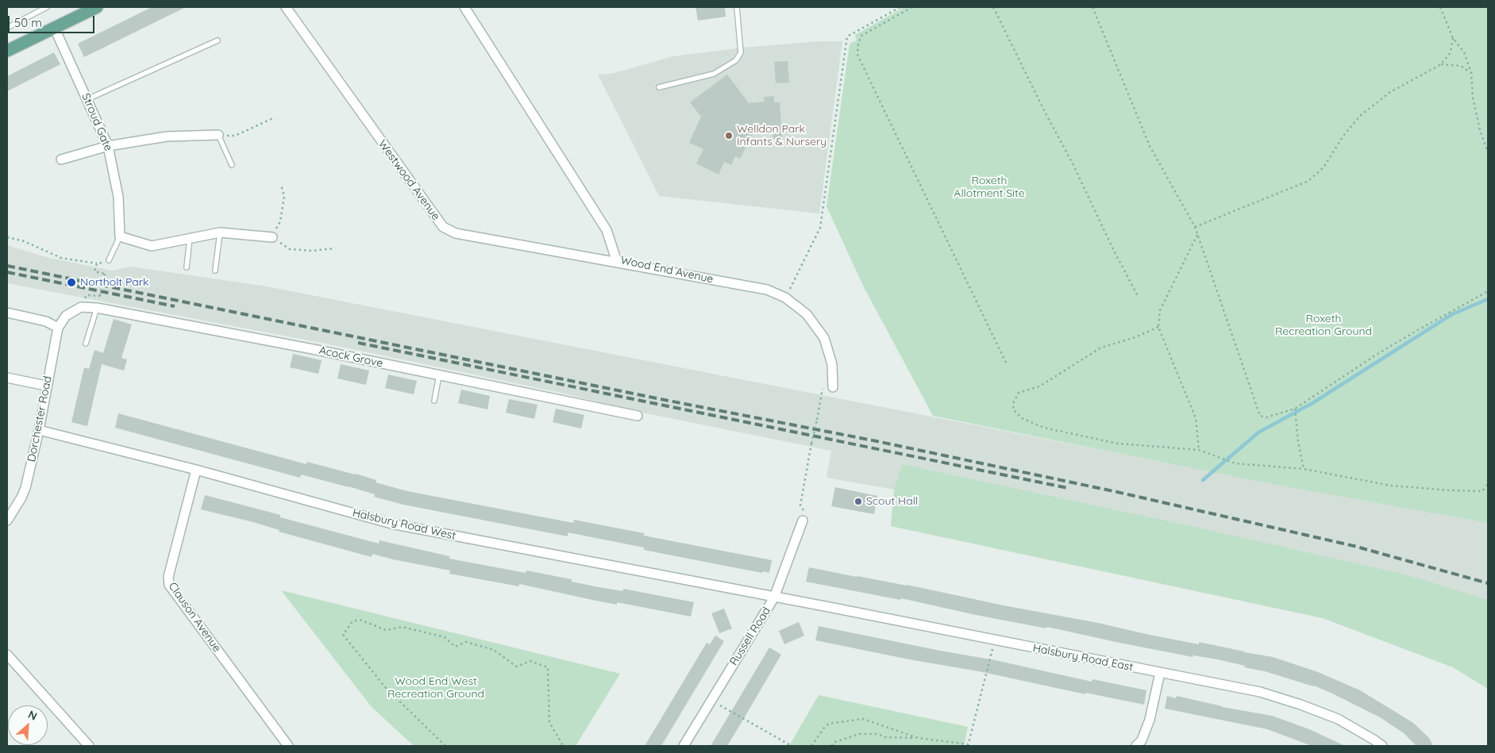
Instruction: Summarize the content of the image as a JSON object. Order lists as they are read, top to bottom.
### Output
{
  "streets": {
    "street": [
      "Stroud Gate",
      "Westwood Avenue",
      "Wood End Avenue",
      "Acock Grove",
      "Dorchester Road",
      "Halsbury Road West",
      "Clauson Avenue",
      "Russell Road",
      "Halsbury Road East"
    ]
  },
  "crossings": [
    ["Westwood Avenue", "Wood End Avenue"],
    ["Acock Grove", "Dorchester Road"],
    ["Dorchester Road", "Halsbury Road West"],
    ["Halsbury Road West", "Clauson Avenue"],
    ["Halsbury Road West", "Russell Road"],
    ["Halsbury Road West", "Halsbury Road East"],
    ["Russell Road", "Halsbury Road East"]
  ],
  "parks": ["Roxeth Allotment Site", "Roxeth Recreation Ground", "Wood End West Recreation Ground"],
  "places": ["Welldon Park Infants & Nursery", "Northolt Park", "Scout Hall"],
  "scale_bar": "50 m",
  "north": "top right"
}
